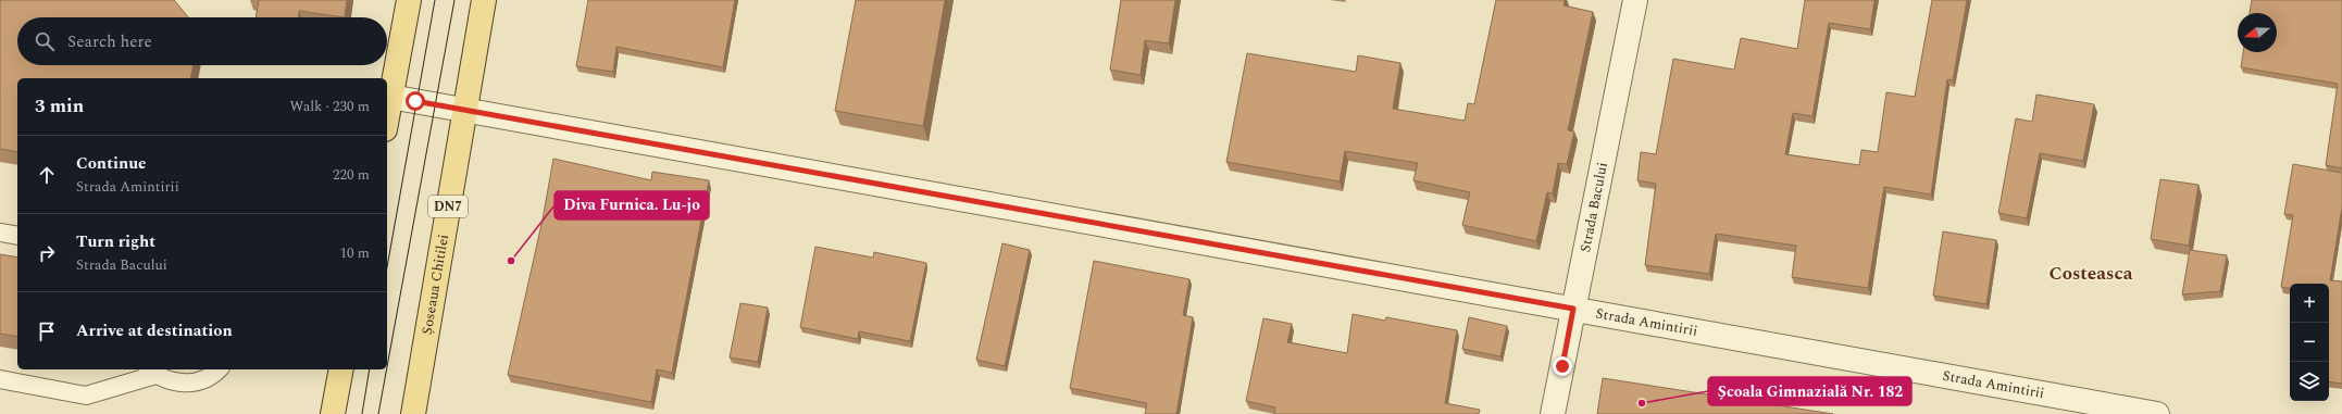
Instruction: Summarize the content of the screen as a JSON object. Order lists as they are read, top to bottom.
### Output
{
  "streets": {
    "main road": ["DN7", "Șoseaua Chitilei"],
    "street": ["Strada Bacului", "Strada Amintirii"]
  },
  "crossings": [
    ["Strada Bacului", "Strada Amintirii"],
    ["Șoseaua Chitilei", "Strada Amintirii"]
  ],
  "districts": ["Costeasca"],
  "places": ["Diva Furnica. Lu-jo", "Școala Gimnazială Nr. 182"],
  "north": "left",
  "page": {
    "search": "Search here",
    "heading": ["3 min", "Walk · 230 m"],
    "list": [
      ["Continue", "Strada Amintirii", "220 m"],
      ["Turn right", "Strada Bacului", "10 m"],
      "Arrive at destination"
    ],
    "map_buttons": ["+", "−"]
  }
}
